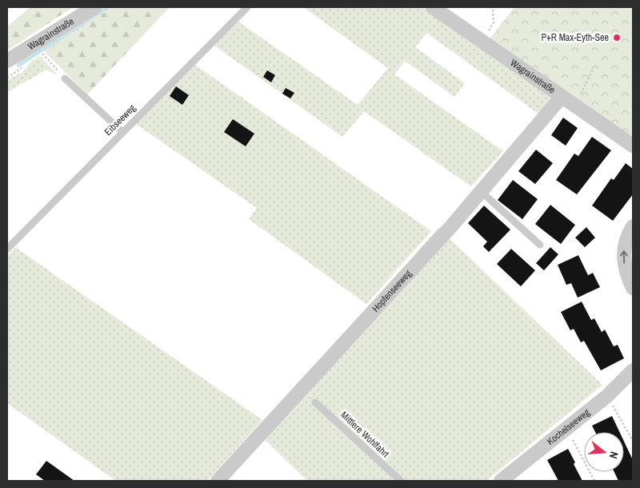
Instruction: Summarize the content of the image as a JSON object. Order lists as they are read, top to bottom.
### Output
{
  "streets": {
    "street": ["Wagrainstraße", "Hopfenseeweg", "Kochelseeweg"],
    "lane": ["Eibseeweg", "Mittlere Wohlfahrt"]
  },
  "crossings": [
    ["Wagrainstraße", "Hopfenseeweg"]
  ],
  "places": ["P+R Max-Eyth-See"],
  "north": "right"
}
